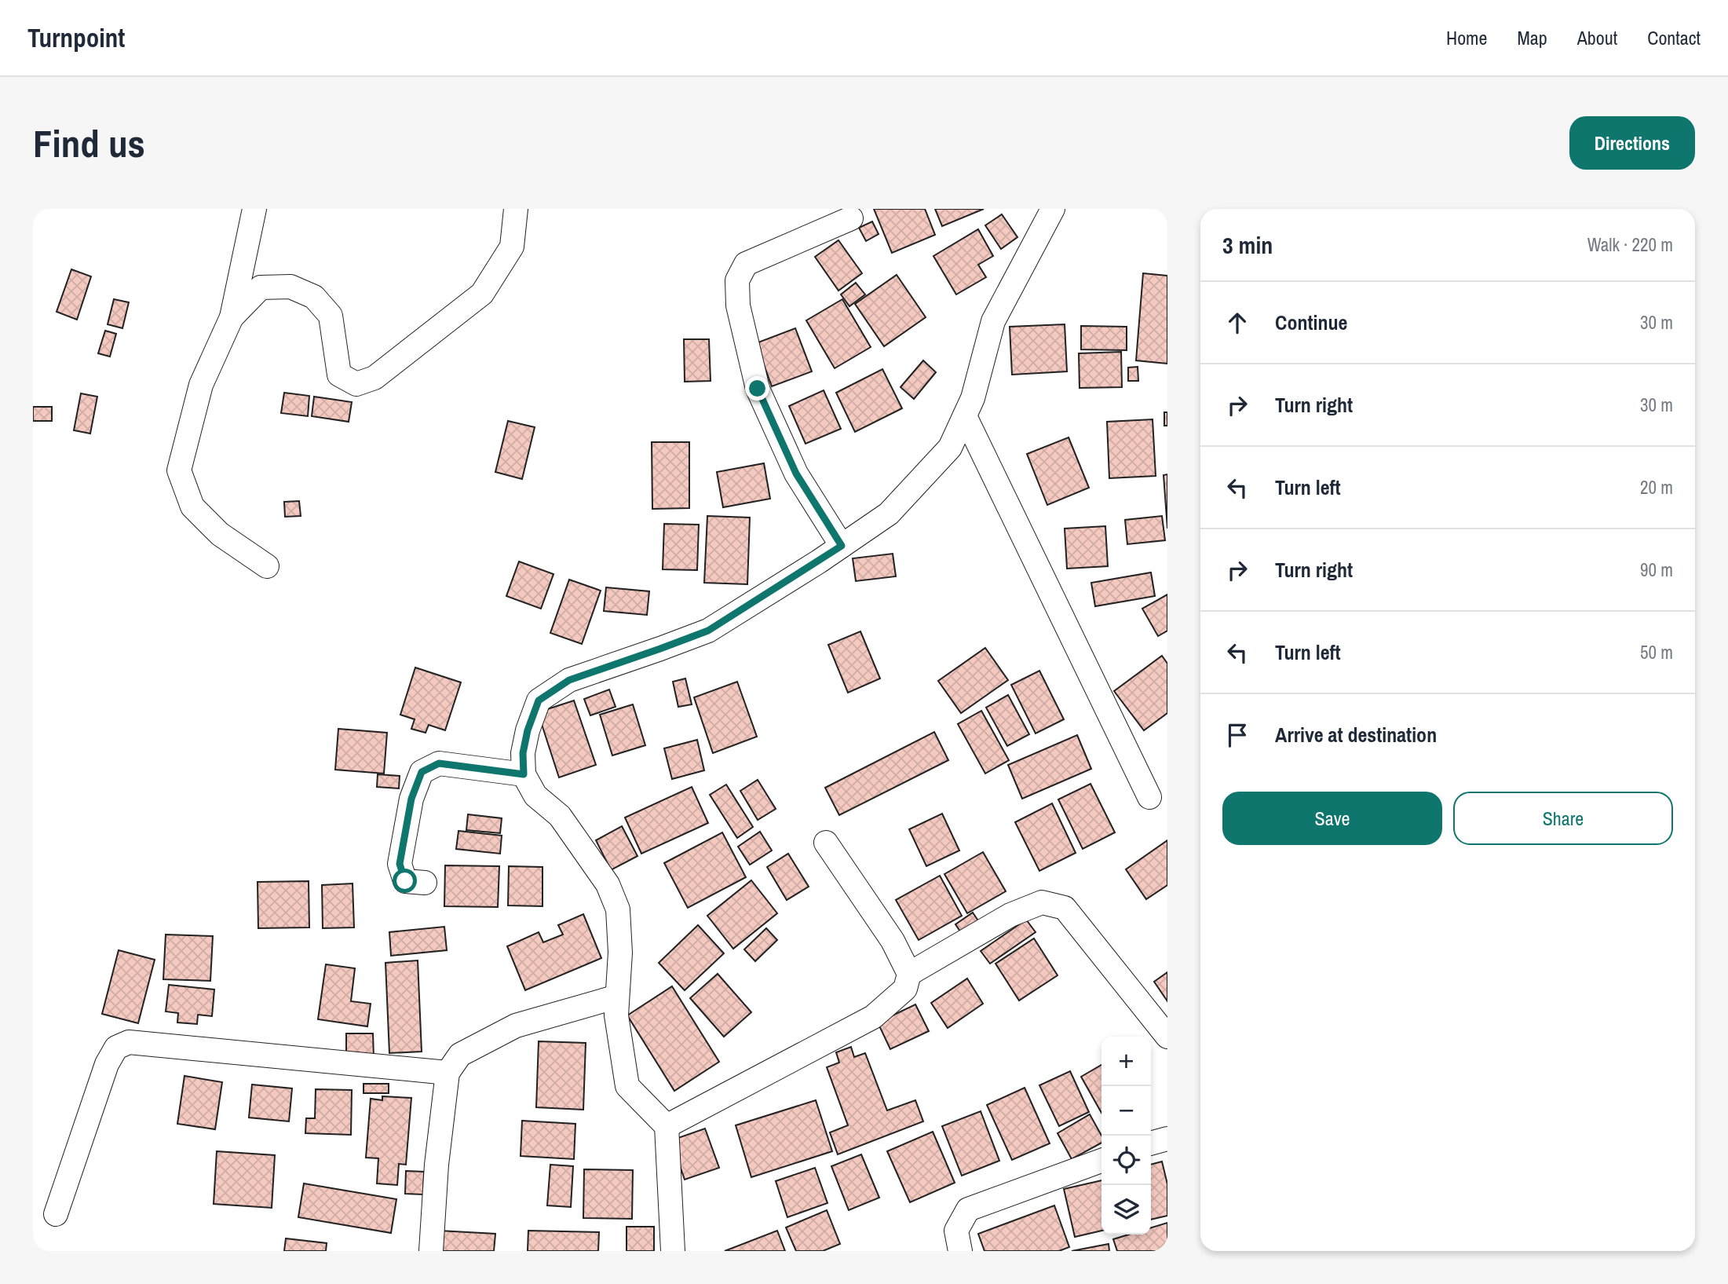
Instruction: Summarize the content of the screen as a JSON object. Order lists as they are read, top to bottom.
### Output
{
  "page": {
    "header": "Turnpoint",
    "nav": [
      "Home",
      "Map",
      "About",
      "Contact"
    ],
    "buttons": [
      "Directions",
      ["Save", "Share"]
    ],
    "title": "Find us",
    "heading": ["3 min", "Walk · 220 m"],
    "list": [
      ["Continue", "30 m"],
      ["Turn right", "30 m"],
      ["Turn left", "20 m"],
      ["Turn right", "90 m"],
      ["Turn left", "50 m"],
      "Arrive at destination"
    ],
    "map_buttons": ["+", "−"]
  }
}
